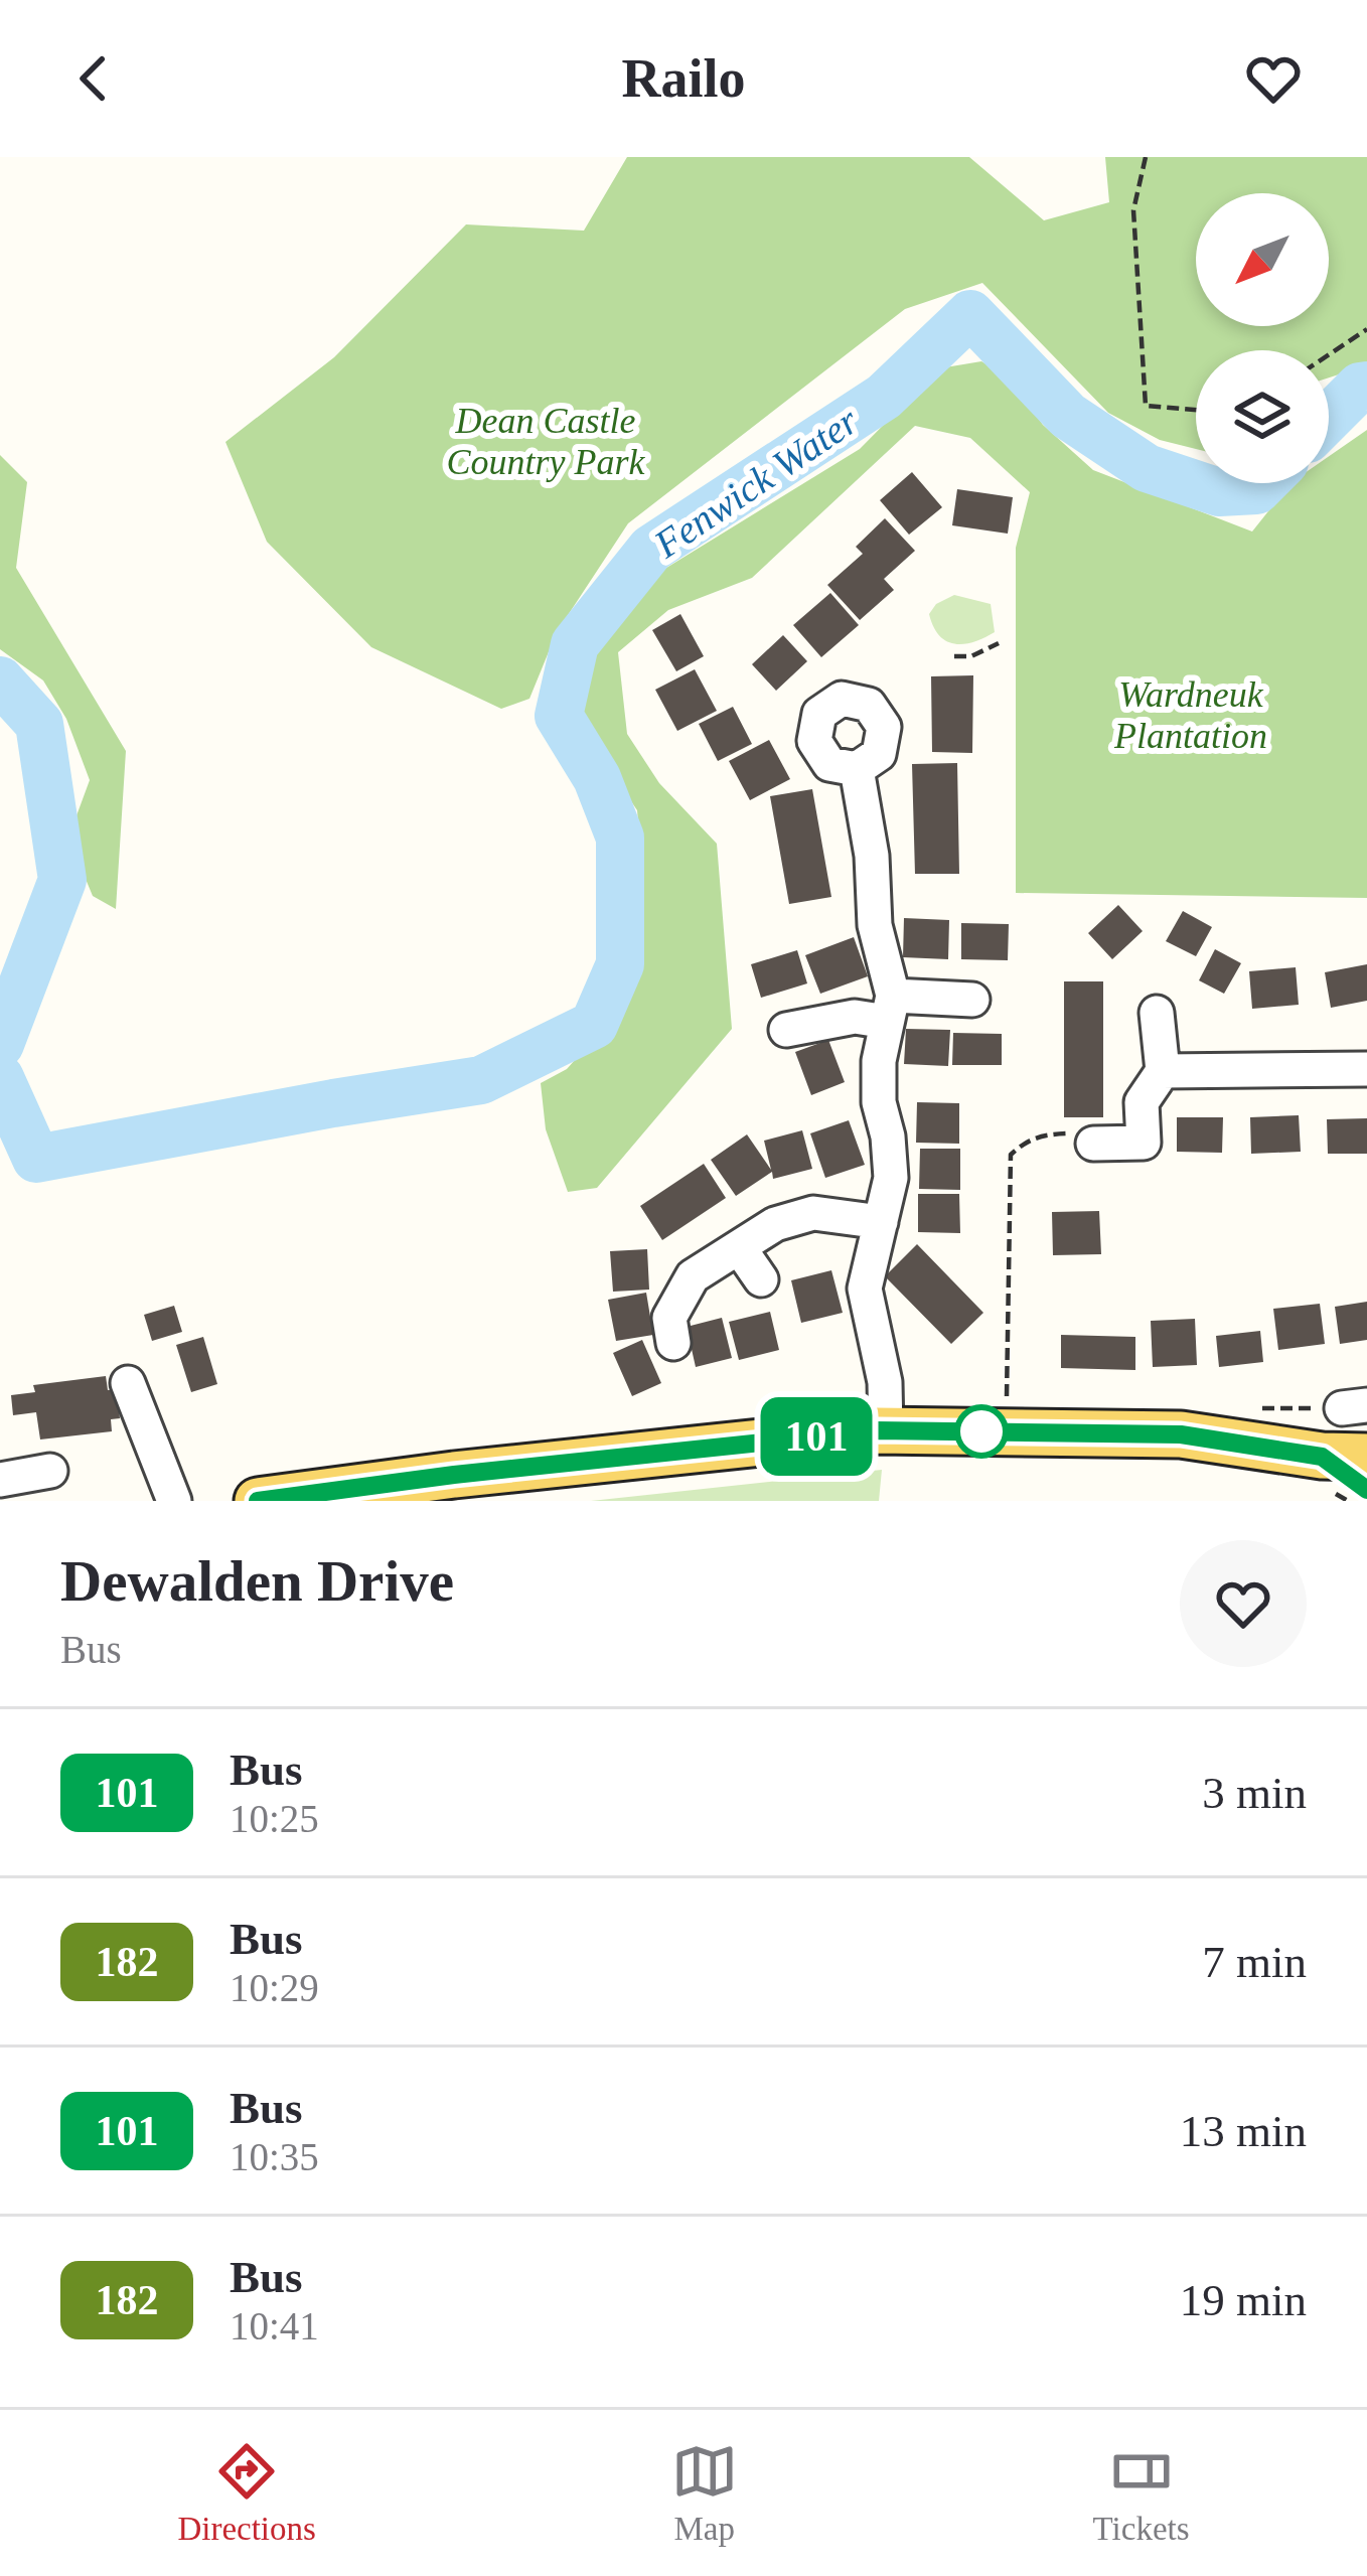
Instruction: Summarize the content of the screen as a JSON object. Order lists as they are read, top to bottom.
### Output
{
  "water": ["Fenwick Water"],
  "parks": ["Dean Castle Country Park", "Wardneuk Plantation"],
  "lines": ["bus line 101"],
  "north": "bottom left",
  "page": {
    "header": "Railo",
    "on_map": "101",
    "heading": ["Dewalden Drive", "Bus"],
    "list": [
      {
        "mark": "101",
        "name": "Bus",
        "note": "10:25",
        "value": "3 min"
      },
      {
        "mark": "182",
        "name": "Bus",
        "note": "10:29",
        "value": "7 min"
      },
      {
        "mark": "101",
        "name": "Bus",
        "note": "10:35",
        "value": "13 min"
      },
      {
        "mark": "182",
        "name": "Bus",
        "note": "10:41",
        "value": "19 min"
      }
    ],
    "tabs": ["Directions", "Map", "Tickets"]
  }
}
